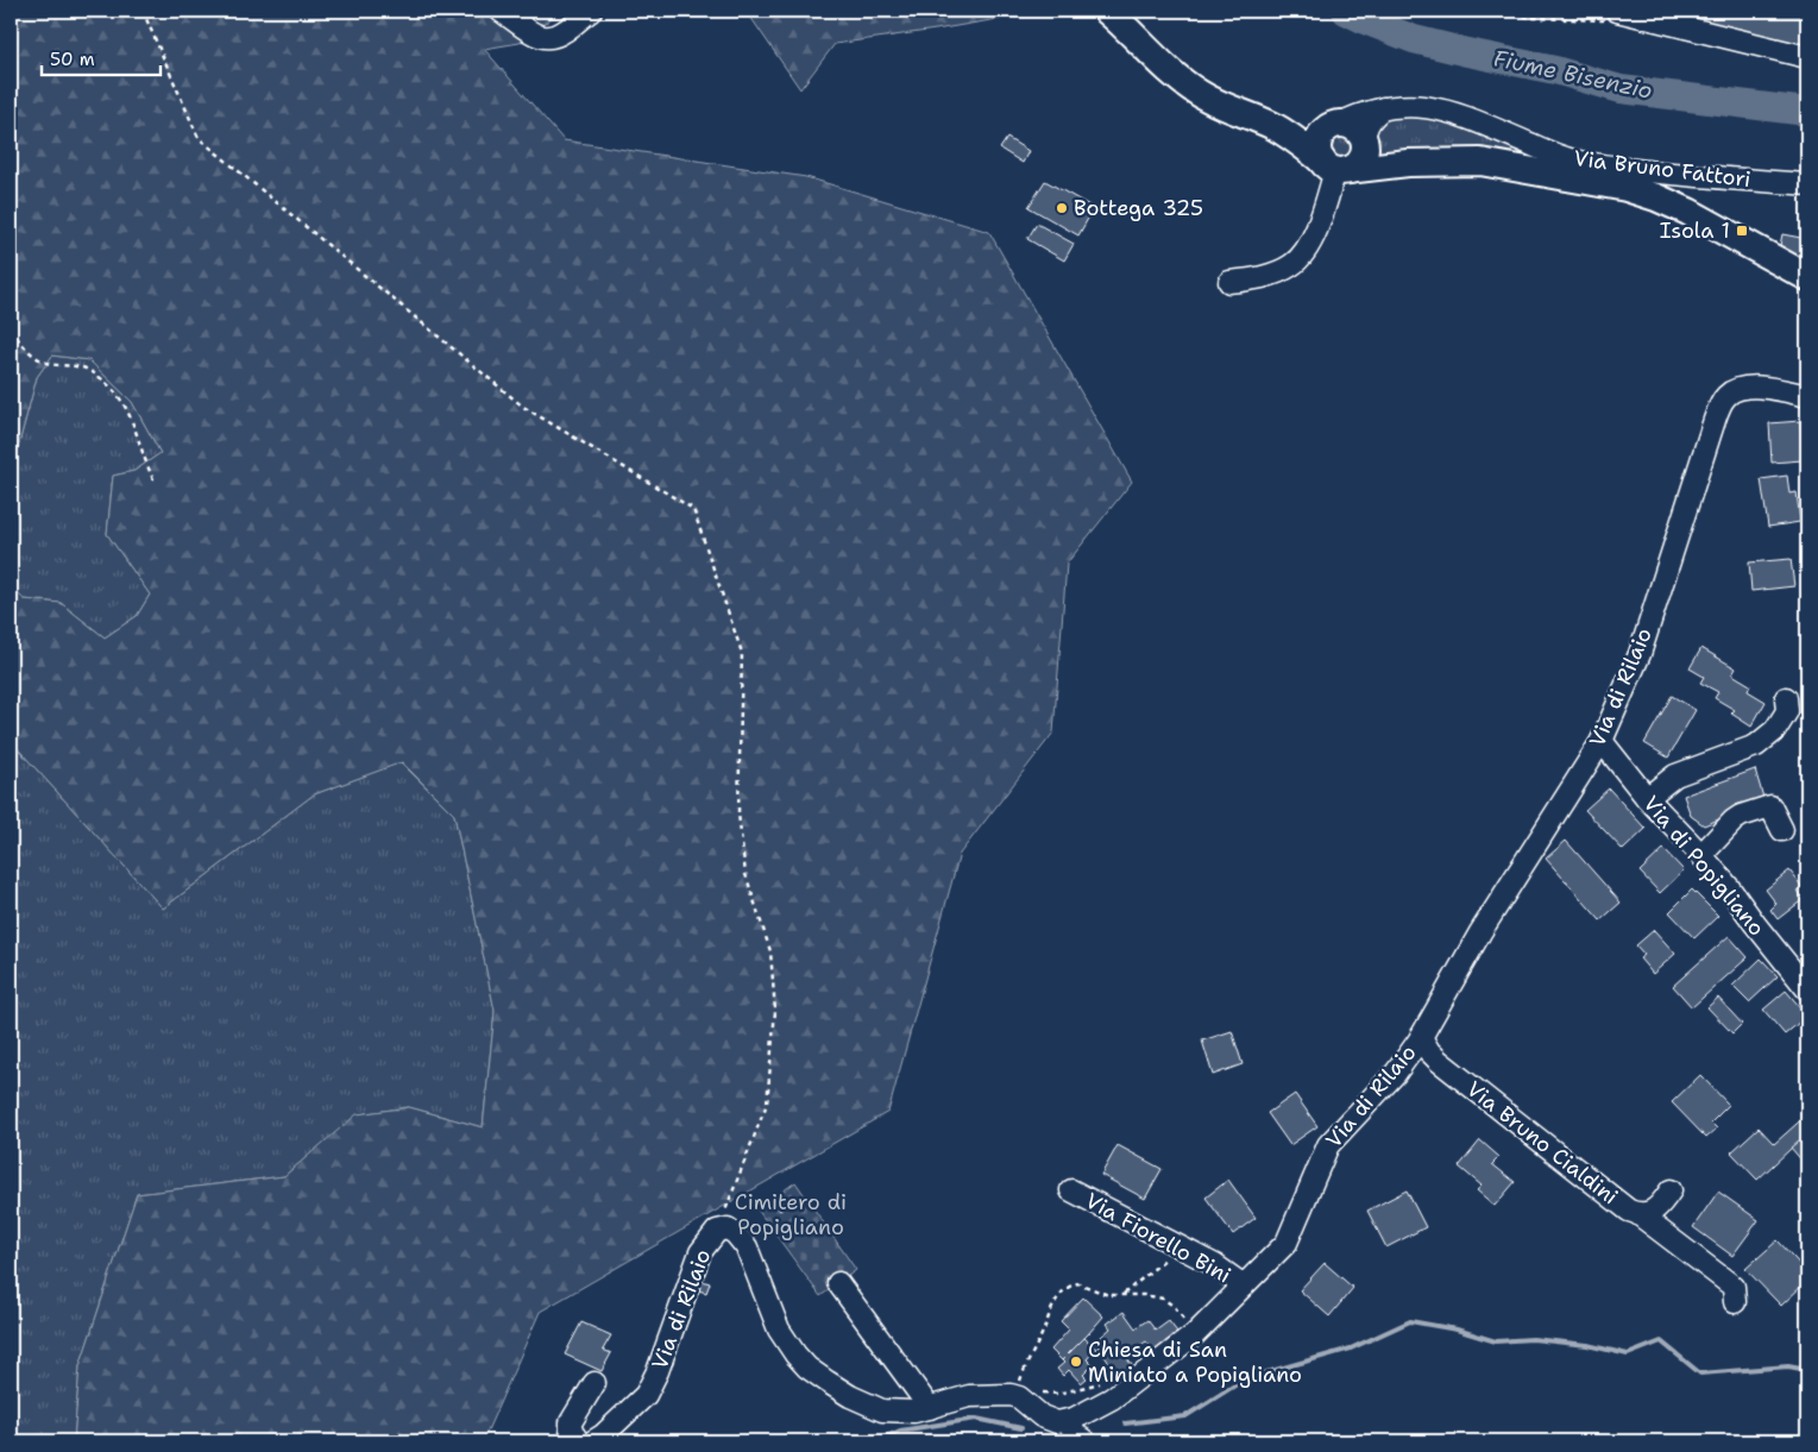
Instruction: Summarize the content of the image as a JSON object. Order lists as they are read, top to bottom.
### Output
{
  "streets": {
    "street": [
      "Via Bruno Fattori",
      "Via di Rilaio",
      "Via di Popigliano",
      "Via Bruno Cialdini",
      "Via Fiorello Bini"
    ]
  },
  "crossings": [
    ["Via di Rilaio", "Via di Popigliano"],
    ["Via di Rilaio", "Via Bruno Cialdini"],
    ["Via di Rilaio", "Via Fiorello Bini"]
  ],
  "water": ["Fiume Bisenzio"],
  "parks": ["Cimitero di Popigliano"],
  "places": {
    "other": ["Bottega 325", "Chiesa di San Miniato a Popigliano"],
    "transit": ["Isola 1"]
  },
  "scale_bar": "50 m"
}
